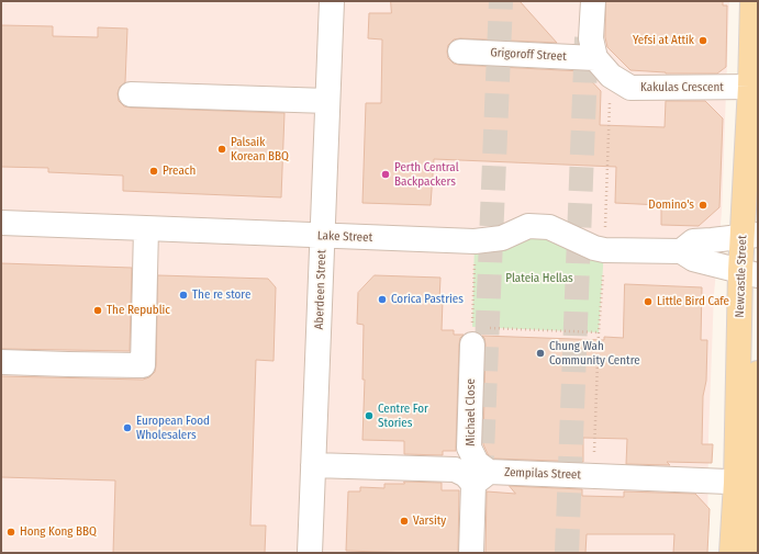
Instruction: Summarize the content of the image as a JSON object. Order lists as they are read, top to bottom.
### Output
{
  "streets": {
    "main road": ["Newcastle Street"],
    "street": [
      "Grigoroff Street",
      "Kakulas Crescent",
      "Lake Street",
      "Aberdeen Street",
      "Michael Close",
      "Zempilas Street"
    ]
  },
  "crossings": [
    ["Grigoroff Street", "Kakulas Crescent"],
    ["Kakulas Crescent", "Newcastle Street"],
    ["Lake Street", "Newcastle Street"],
    ["Lake Street", "Aberdeen Street"],
    ["Newcastle Street", "Zempilas Street"],
    ["Michael Close", "Zempilas Street"]
  ],
  "parks": ["Plateia Hellas"],
  "places": [
    "Yefsi at Attik",
    "Palsaik Korean BBQ",
    "Preach",
    "Perth Central Backpackers",
    "Domino's",
    "The re store",
    "Corica Pastries",
    "Little Bird Cafe",
    "The Republic",
    "Chung Wah Community Centre",
    "Centre For Stories",
    "European Food Wholesalers",
    "Varsity",
    "Hong Kong BBQ"
  ]
}
